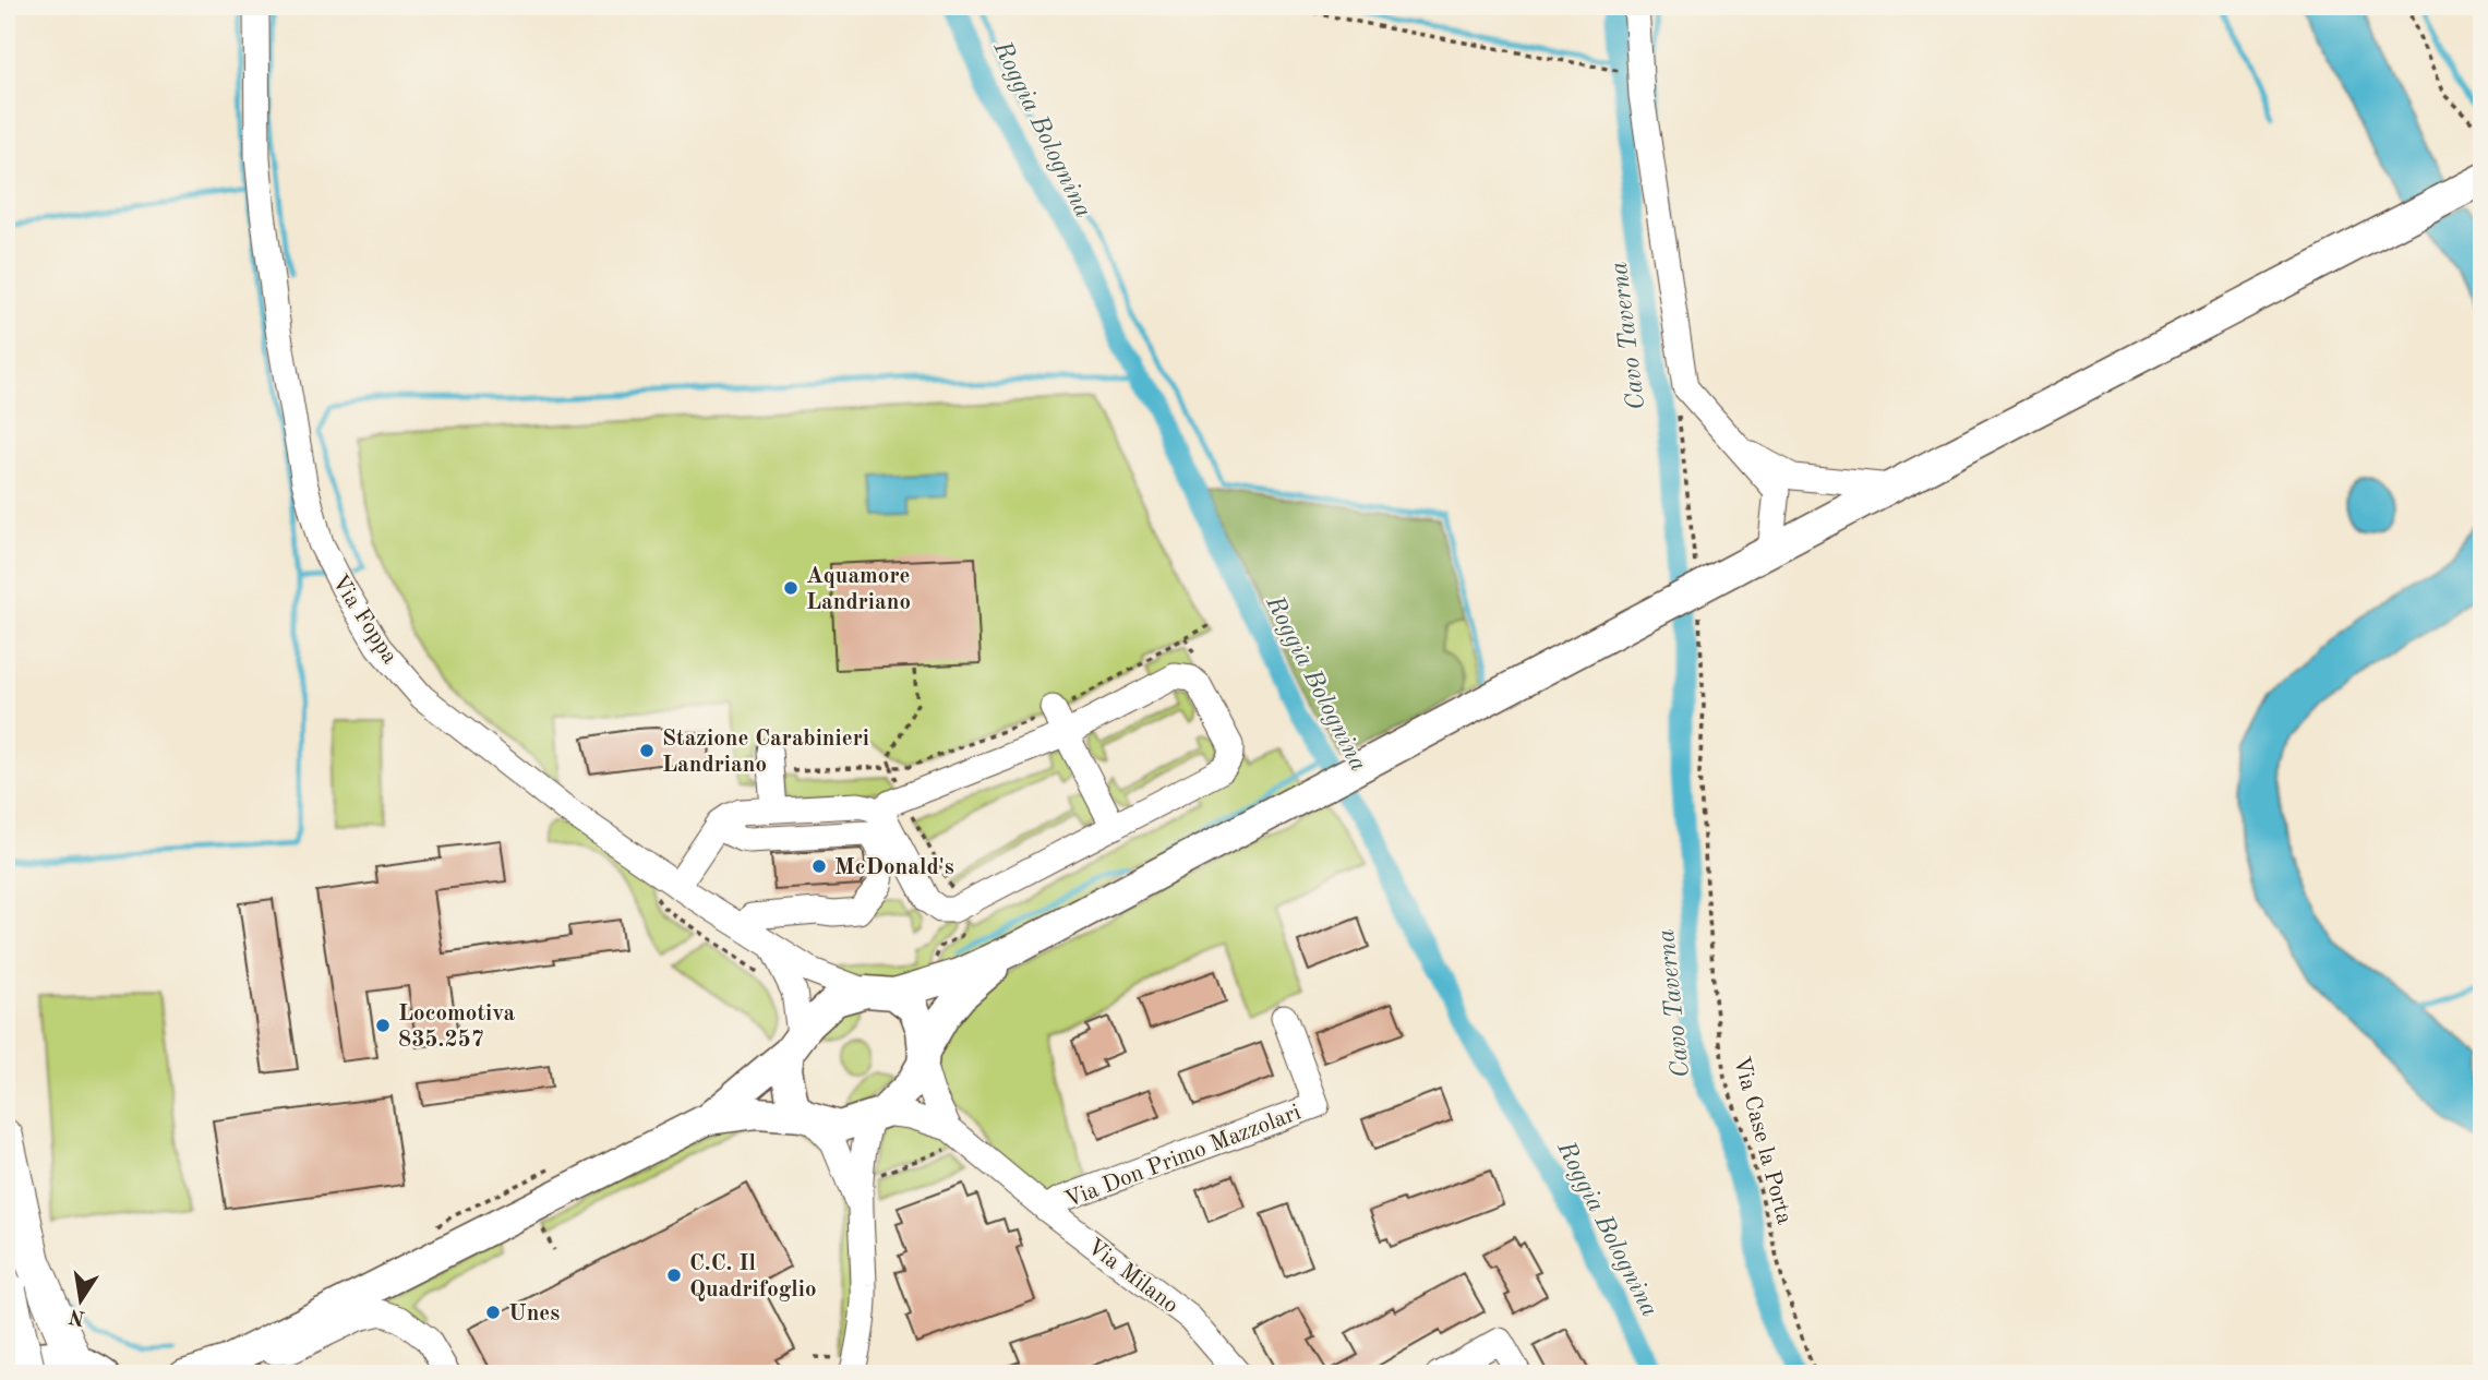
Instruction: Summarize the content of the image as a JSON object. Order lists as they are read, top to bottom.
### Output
{
  "streets": {
    "street": ["Via Foppa", "Via Don Primo Mazzolari", "Via Milano"],
    "path": ["Via Case la Porta"]
  },
  "crossings": [
    ["Via Foppa", "Via Milano"],
    ["Via Don Primo Mazzolari", "Via Milano"]
  ],
  "water": ["Roggia Bolognina", "Cavo Taverna"],
  "places": [
    "Aquamore Landriano",
    "Stazione Carabinieri Landriano",
    "McDonald's",
    "Locomotiva 835.257",
    "C.C. Il Quadrifoglio",
    "Unes"
  ],
  "north": "bottom"
}
